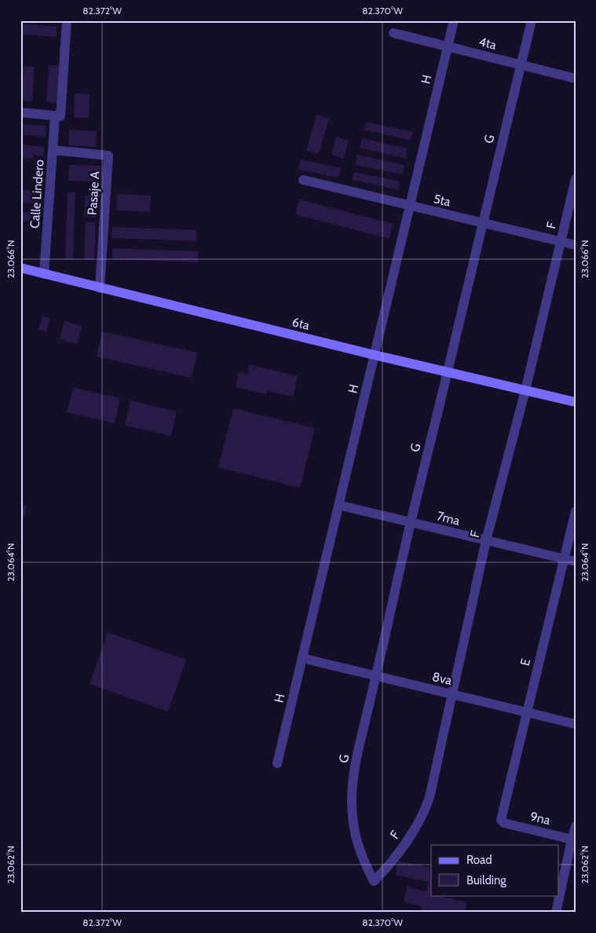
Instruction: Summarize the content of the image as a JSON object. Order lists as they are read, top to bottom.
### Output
{
  "streets": {
    "main road": ["6ta"],
    "street": [
      "4ta",
      "H",
      "G",
      "Pasaje A",
      "Calle Lindero",
      "5ta",
      "F",
      "7ma",
      "E",
      "8va",
      "9na"
    ]
  },
  "crossings": [
    ["4ta", "H"],
    ["4ta", "G"],
    ["H", "5ta"],
    ["H", "6ta"],
    ["H", "7ma"],
    ["H", "8va"],
    ["G", "5ta"],
    ["G", "F"],
    ["G", "6ta"],
    ["G", "7ma"],
    ["G", "8va"],
    ["Pasaje A", "Calle Lindero"],
    ["Pasaje A", "6ta"],
    ["Calle Lindero", "6ta"],
    ["5ta", "F"],
    ["F", "6ta"],
    ["F", "7ma"],
    ["F", "8va"],
    ["7ma", "E"],
    ["E", "8va"],
    ["E", "9na"]
  ],
  "legend": ["Road", "Building"],
  "coordinates": [
    "82.372°W",
    "82.370°W",
    "23.066°N",
    "23.064°N",
    "23.062°N"
  ]
}
